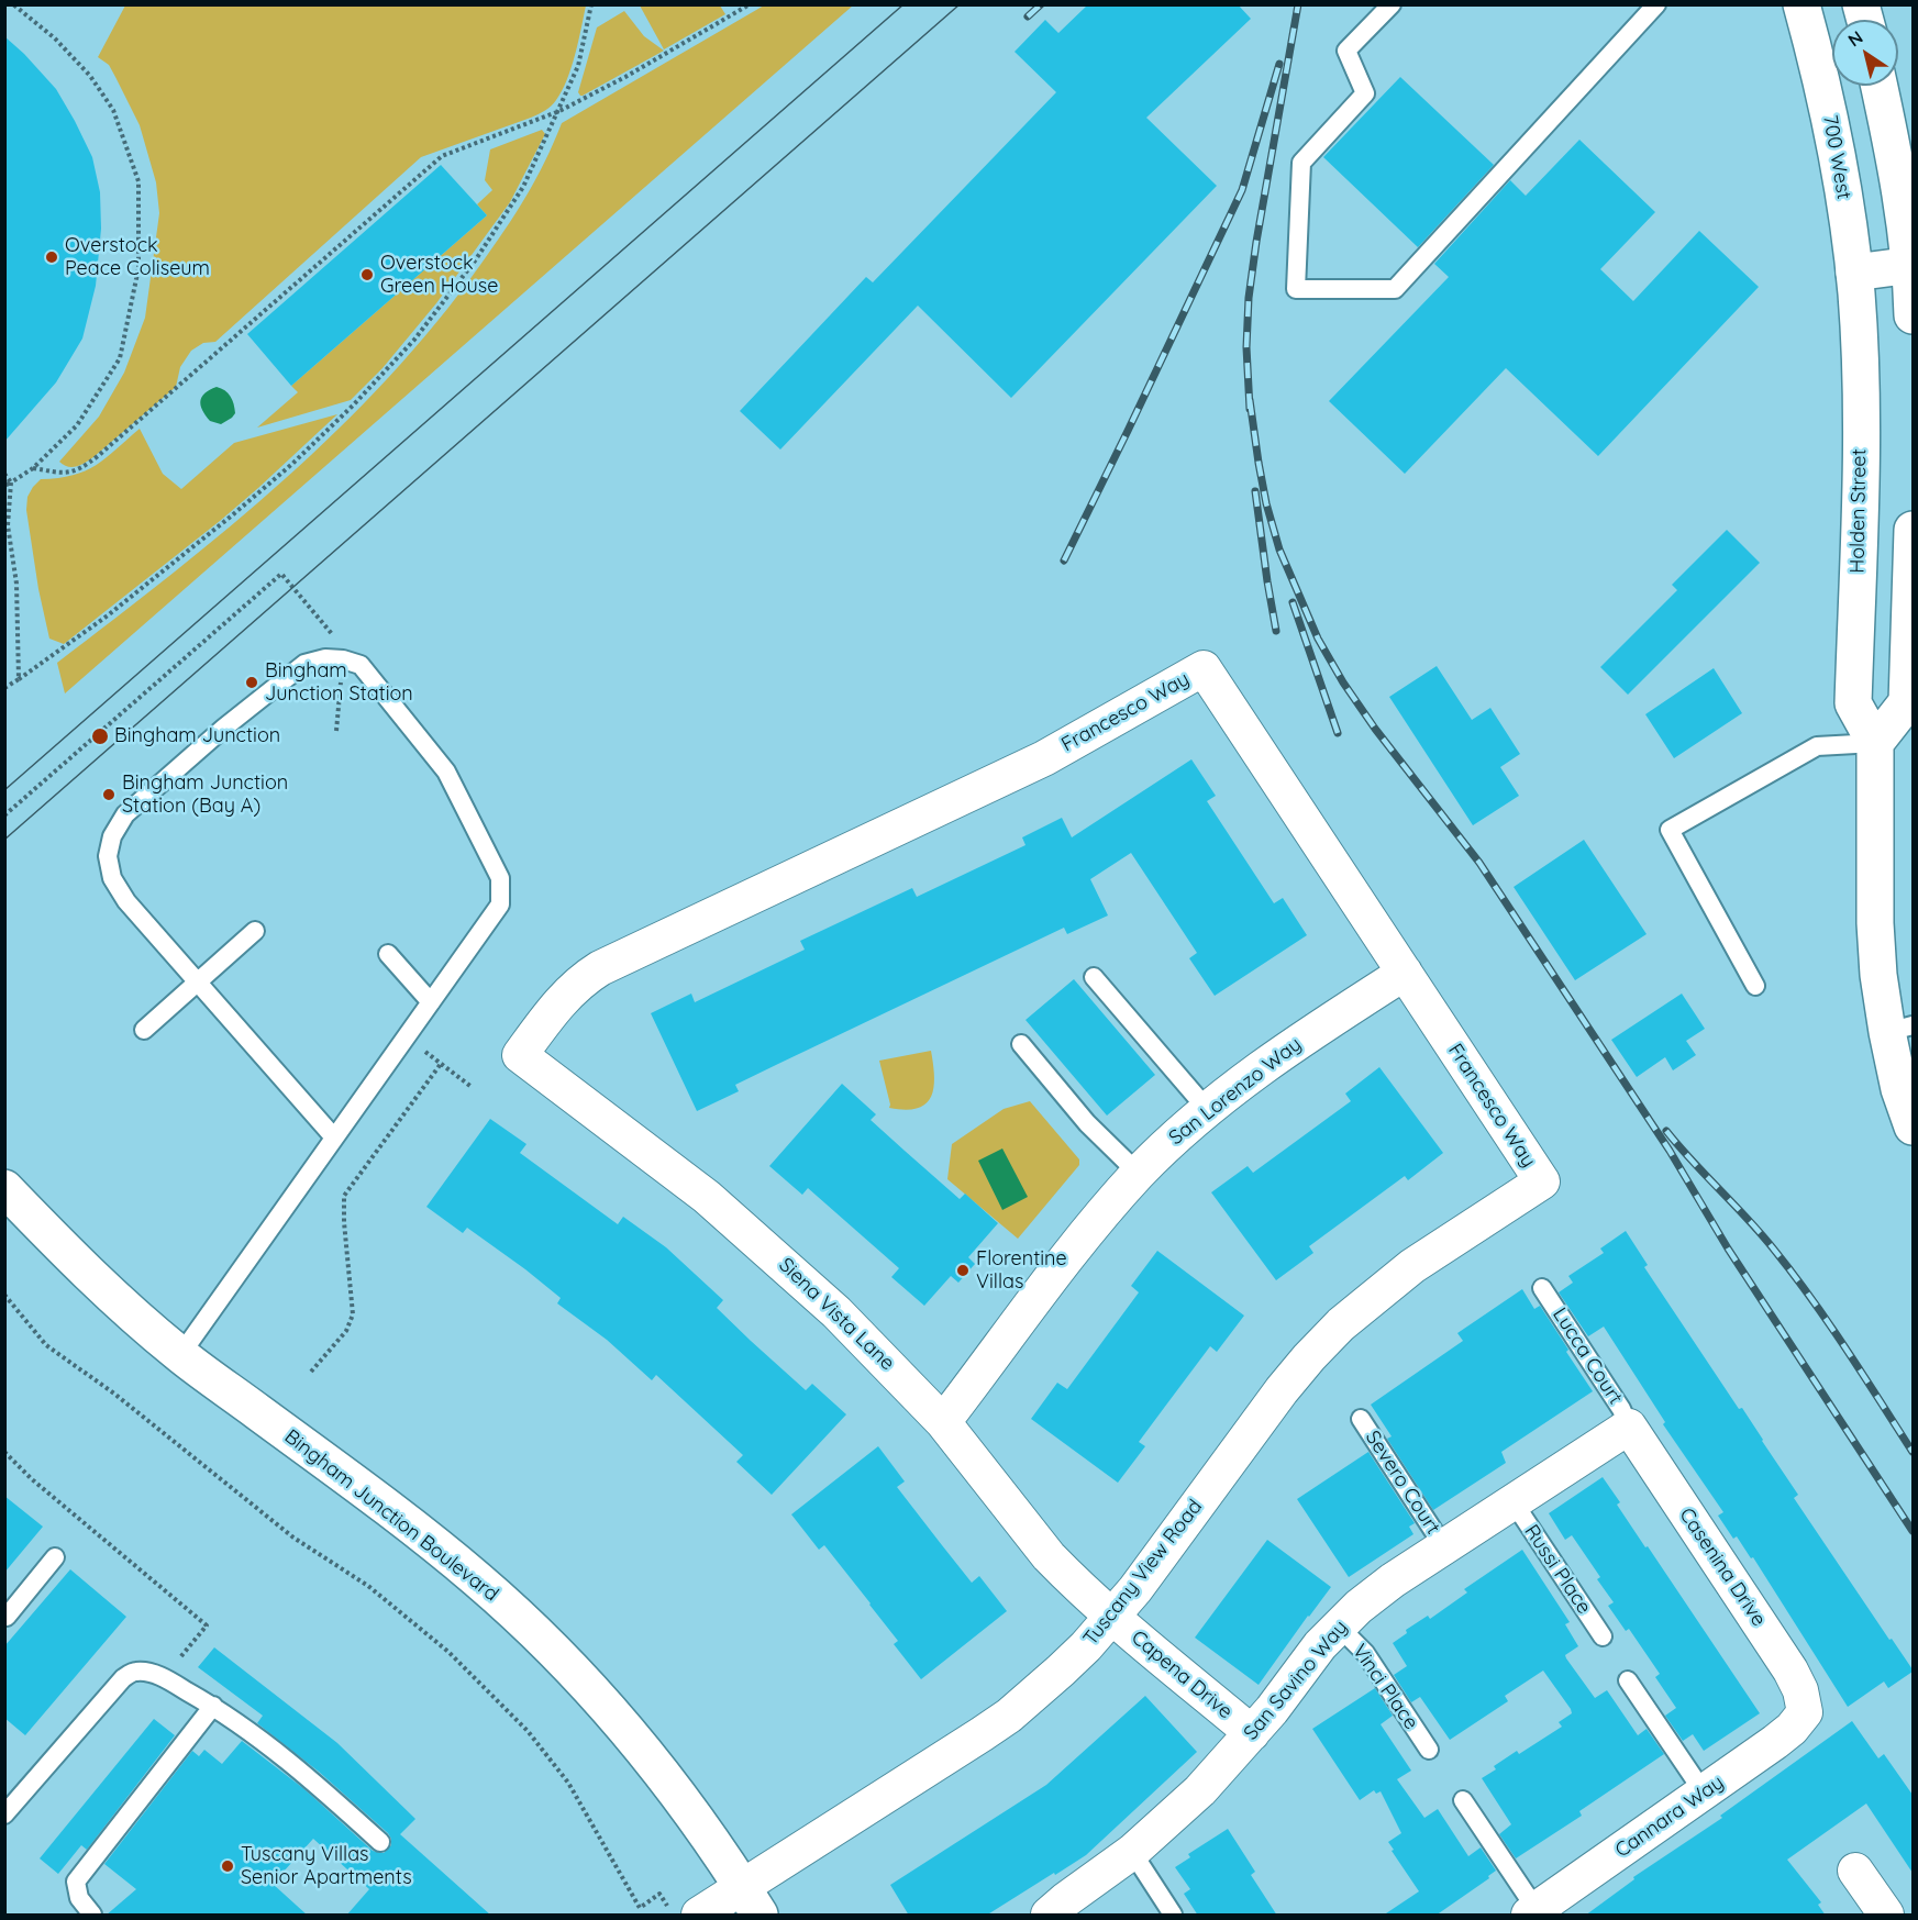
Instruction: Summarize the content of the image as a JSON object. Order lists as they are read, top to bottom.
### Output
{
  "streets": {
    "main road": ["700 West", "Holden Street", "Bingham Junction Boulevard"],
    "street": [
      "Francesco Way",
      "San Lorenzo Way",
      "Siena Vista Lane",
      "Casenina Drive",
      "Tuscany View Road",
      "Capena Drive",
      "San Savino Way",
      "Cannara Way"
    ],
    "lane": [
      "Lucca Court",
      "Severo Court",
      "Russi Place",
      "Vinci Place"
    ]
  },
  "crossings": [
    ["700 West", "Holden Street"],
    ["Francesco Way", "San Lorenzo Way"],
    ["Francesco Way", "Siena Vista Lane"],
    ["Francesco Way", "Tuscany View Road"],
    ["San Lorenzo Way", "Siena Vista Lane"],
    ["Siena Vista Lane", "Tuscany View Road"],
    ["Siena Vista Lane", "Capena Drive"],
    ["Lucca Court", "Casenina Drive"],
    ["Lucca Court", "San Savino Way"],
    ["Severo Court", "San Savino Way"],
    ["Bingham Junction Boulevard", "Tuscany View Road"],
    ["Casenina Drive", "San Savino Way"],
    ["Casenina Drive", "Cannara Way"],
    ["Russi Place", "San Savino Way"],
    ["Tuscany View Road", "Capena Drive"],
    ["Capena Drive", "San Savino Way"],
    ["San Savino Way", "Vinci Place"]
  ],
  "places": [
    "Overstock Peace Coliseum",
    "Overstock Green House",
    "Bingham Junction Station",
    "Bingham Junction",
    "Bingham Junction Station (Bay A)",
    "Florentine Villas",
    "Tuscany Villas Senior Apartments"
  ],
  "north": "top left"
}
